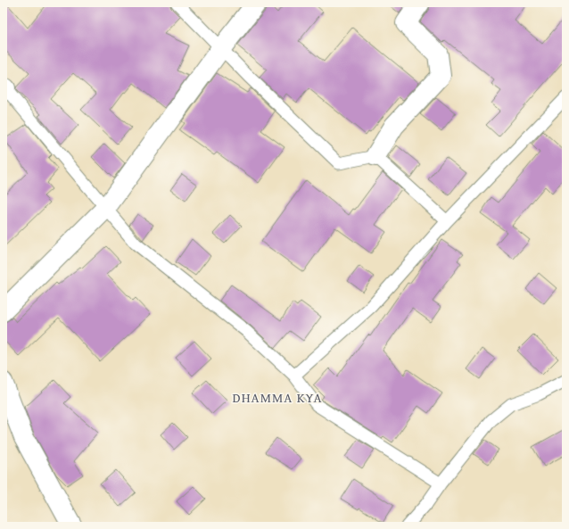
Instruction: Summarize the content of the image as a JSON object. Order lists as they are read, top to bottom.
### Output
{
  "districts": ["DHAMMA KYA"]
}
